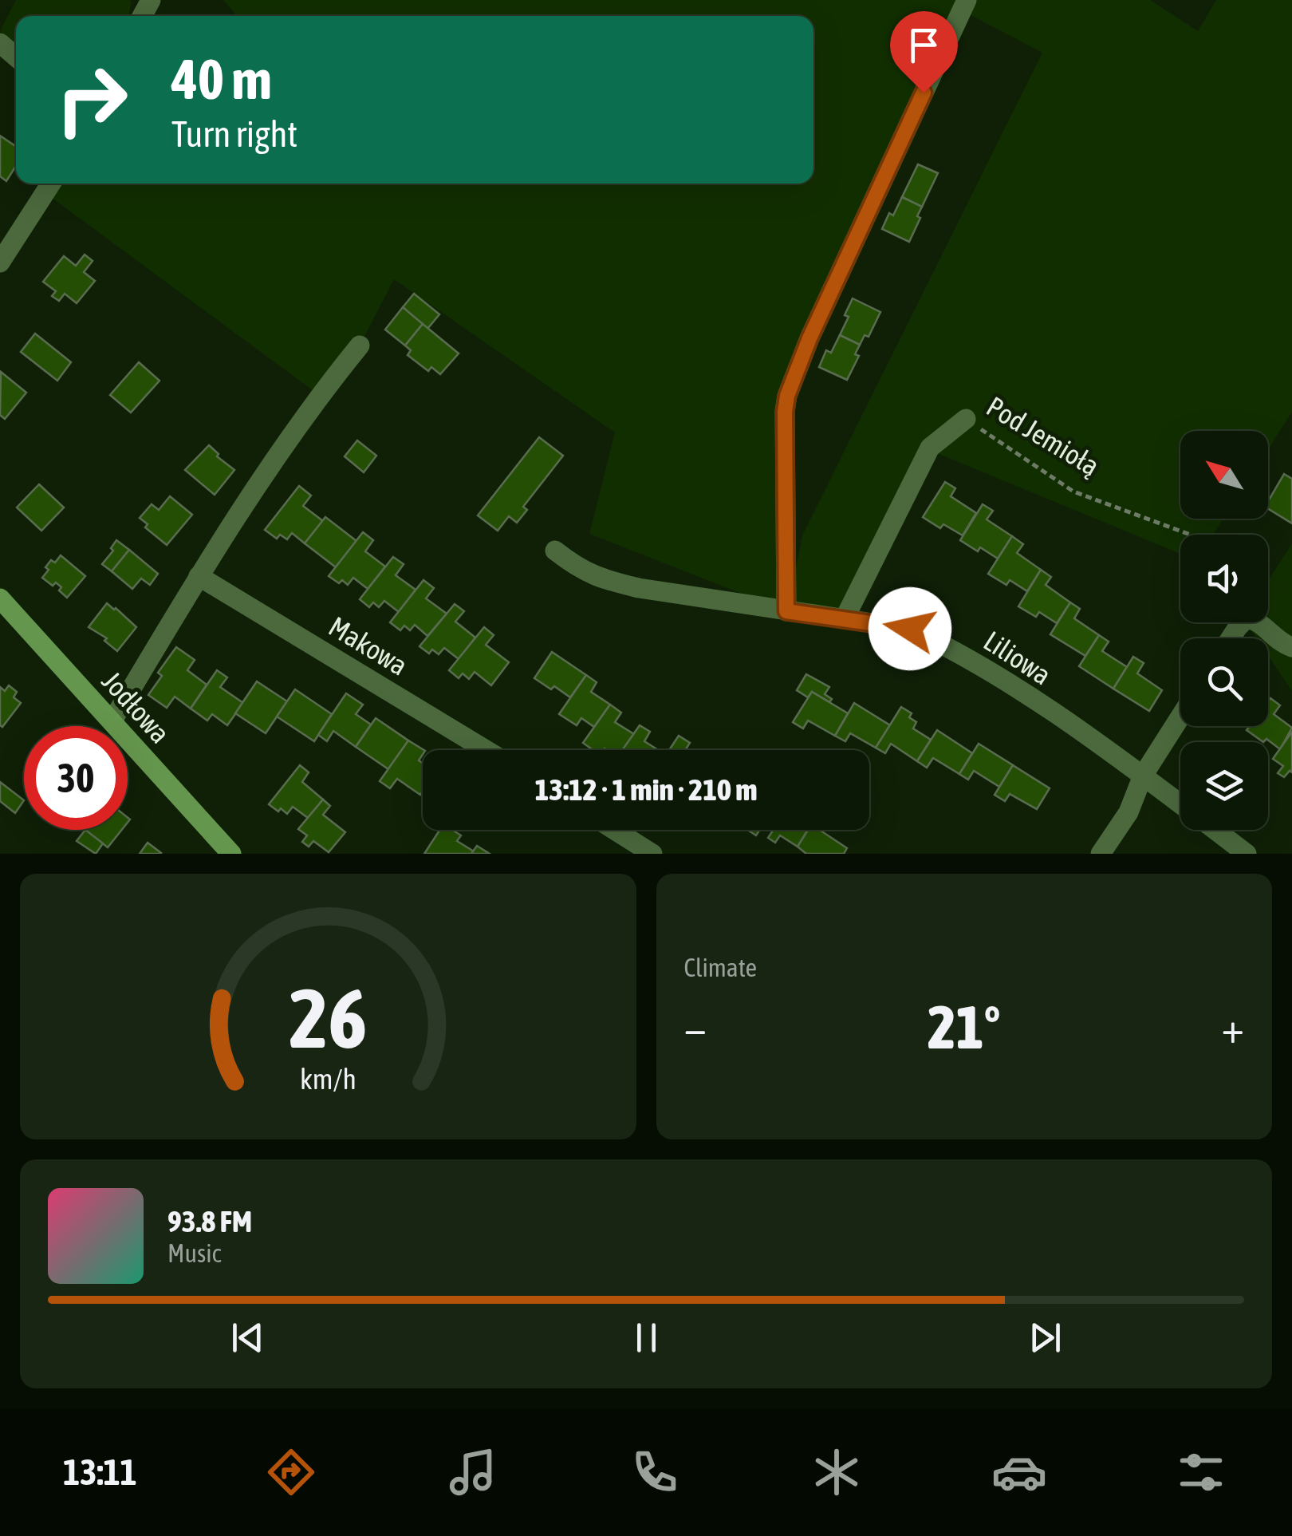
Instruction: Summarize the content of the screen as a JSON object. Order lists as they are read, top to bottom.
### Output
{
  "streets": {
    "street": [
      "Pod Jemiołą",
      "Makowa",
      "Liliowa",
      "Jodłowa"
    ]
  },
  "crossings": [
    ["Pod Jemiołą", "Liliowa"]
  ],
  "north": "top left",
  "page": {
    "turn": ["40 m", "Turn right"],
    "limit": "30",
    "trip": "13:12 · 1 min · 210 m",
    "tile": "Climate",
    "heat": ["−", "21°", "+"],
    "song": ["93.8 FM", "Music"],
    "tabs": "13:11",
    "gauge": ["26", "km/h"]
  }
}
